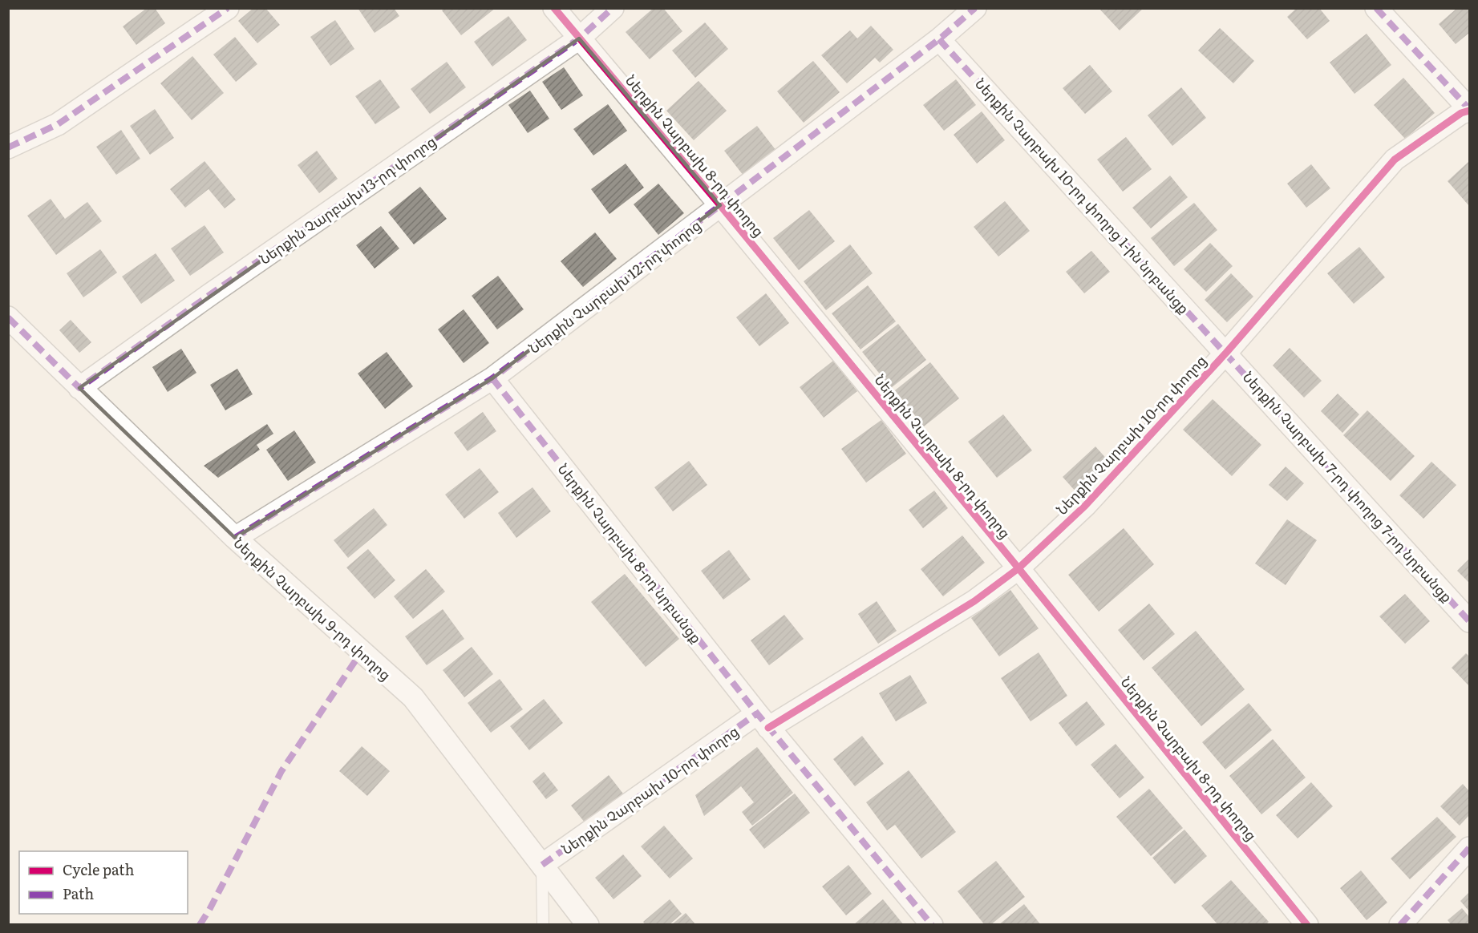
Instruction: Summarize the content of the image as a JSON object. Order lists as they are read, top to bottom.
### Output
{
  "streets": {
    "street": [
      "Ներքին Չարբախ 8-րդ փողոց",
      "Ներքին Չարբախ 10-րդ փողոց 1-ին նրբանցք",
      "Ներքին Չարբախ 13-րդ փողոց",
      "Ներքին Չարբախ 12-րդ փողոց",
      "Ներքին Չարբախ 10-րդ փողոց",
      "Ներքին Չարբախ 7-րդ փողոց 7-րդ նրբանցք",
      "Ներքին Չարբախ 8-րդ նրբանցք",
      "Ներքին Չարբախ 9-րդ փողոց"
    ]
  },
  "crossings": [
    ["Ներքին Չարբախ 8-րդ փողոց", "Ներքին Չարբախ 13-րդ փողոց"],
    ["Ներքին Չարբախ 8-րդ փողոց", "Ներքին Չարբախ 12-րդ փողոց"],
    ["Ներքին Չարբախ 8-րդ փողոց", "Ներքին Չարբախ 10-րդ փողոց"],
    ["Ներքին Չարբախ 10-րդ փողոց 1-ին նրբանցք", "Ներքին Չարբախ 12-րդ փողոց"],
    ["Ներքին Չարբախ 10-րդ փողոց 1-ին նրբանցք", "Ներքին Չարբախ 10-րդ փողոց"],
    ["Ներքին Չարբախ 10-րդ փողոց 1-ին նրբանցք", "Ներքին Չարբախ 7-րդ փողոց 7-րդ նրբանցք"],
    ["Ներքին Չարբախ 13-րդ փողոց", "Ներքին Չարբախ 9-րդ փողոց"],
    ["Ներքին Չարբախ 12-րդ փողոց", "Ներքին Չարբախ 8-րդ նրբանցք"],
    ["Ներքին Չարբախ 12-րդ փողոց", "Ներքին Չարբախ 9-րդ փողոց"],
    ["Ներքին Չարբախ 10-րդ փողոց", "Ներքին Չարբախ 7-րդ փողոց 7-րդ նրբանցք"],
    ["Ներքին Չարբախ 10-րդ փողոց", "Ներքին Չարբախ 8-րդ նրբանցք"],
    ["Ներքին Չարբախ 10-րդ փողոց", "Ներքին Չարբախ 9-րդ փողոց"]
  ],
  "legend": ["Cycle path", "Path"]
}
